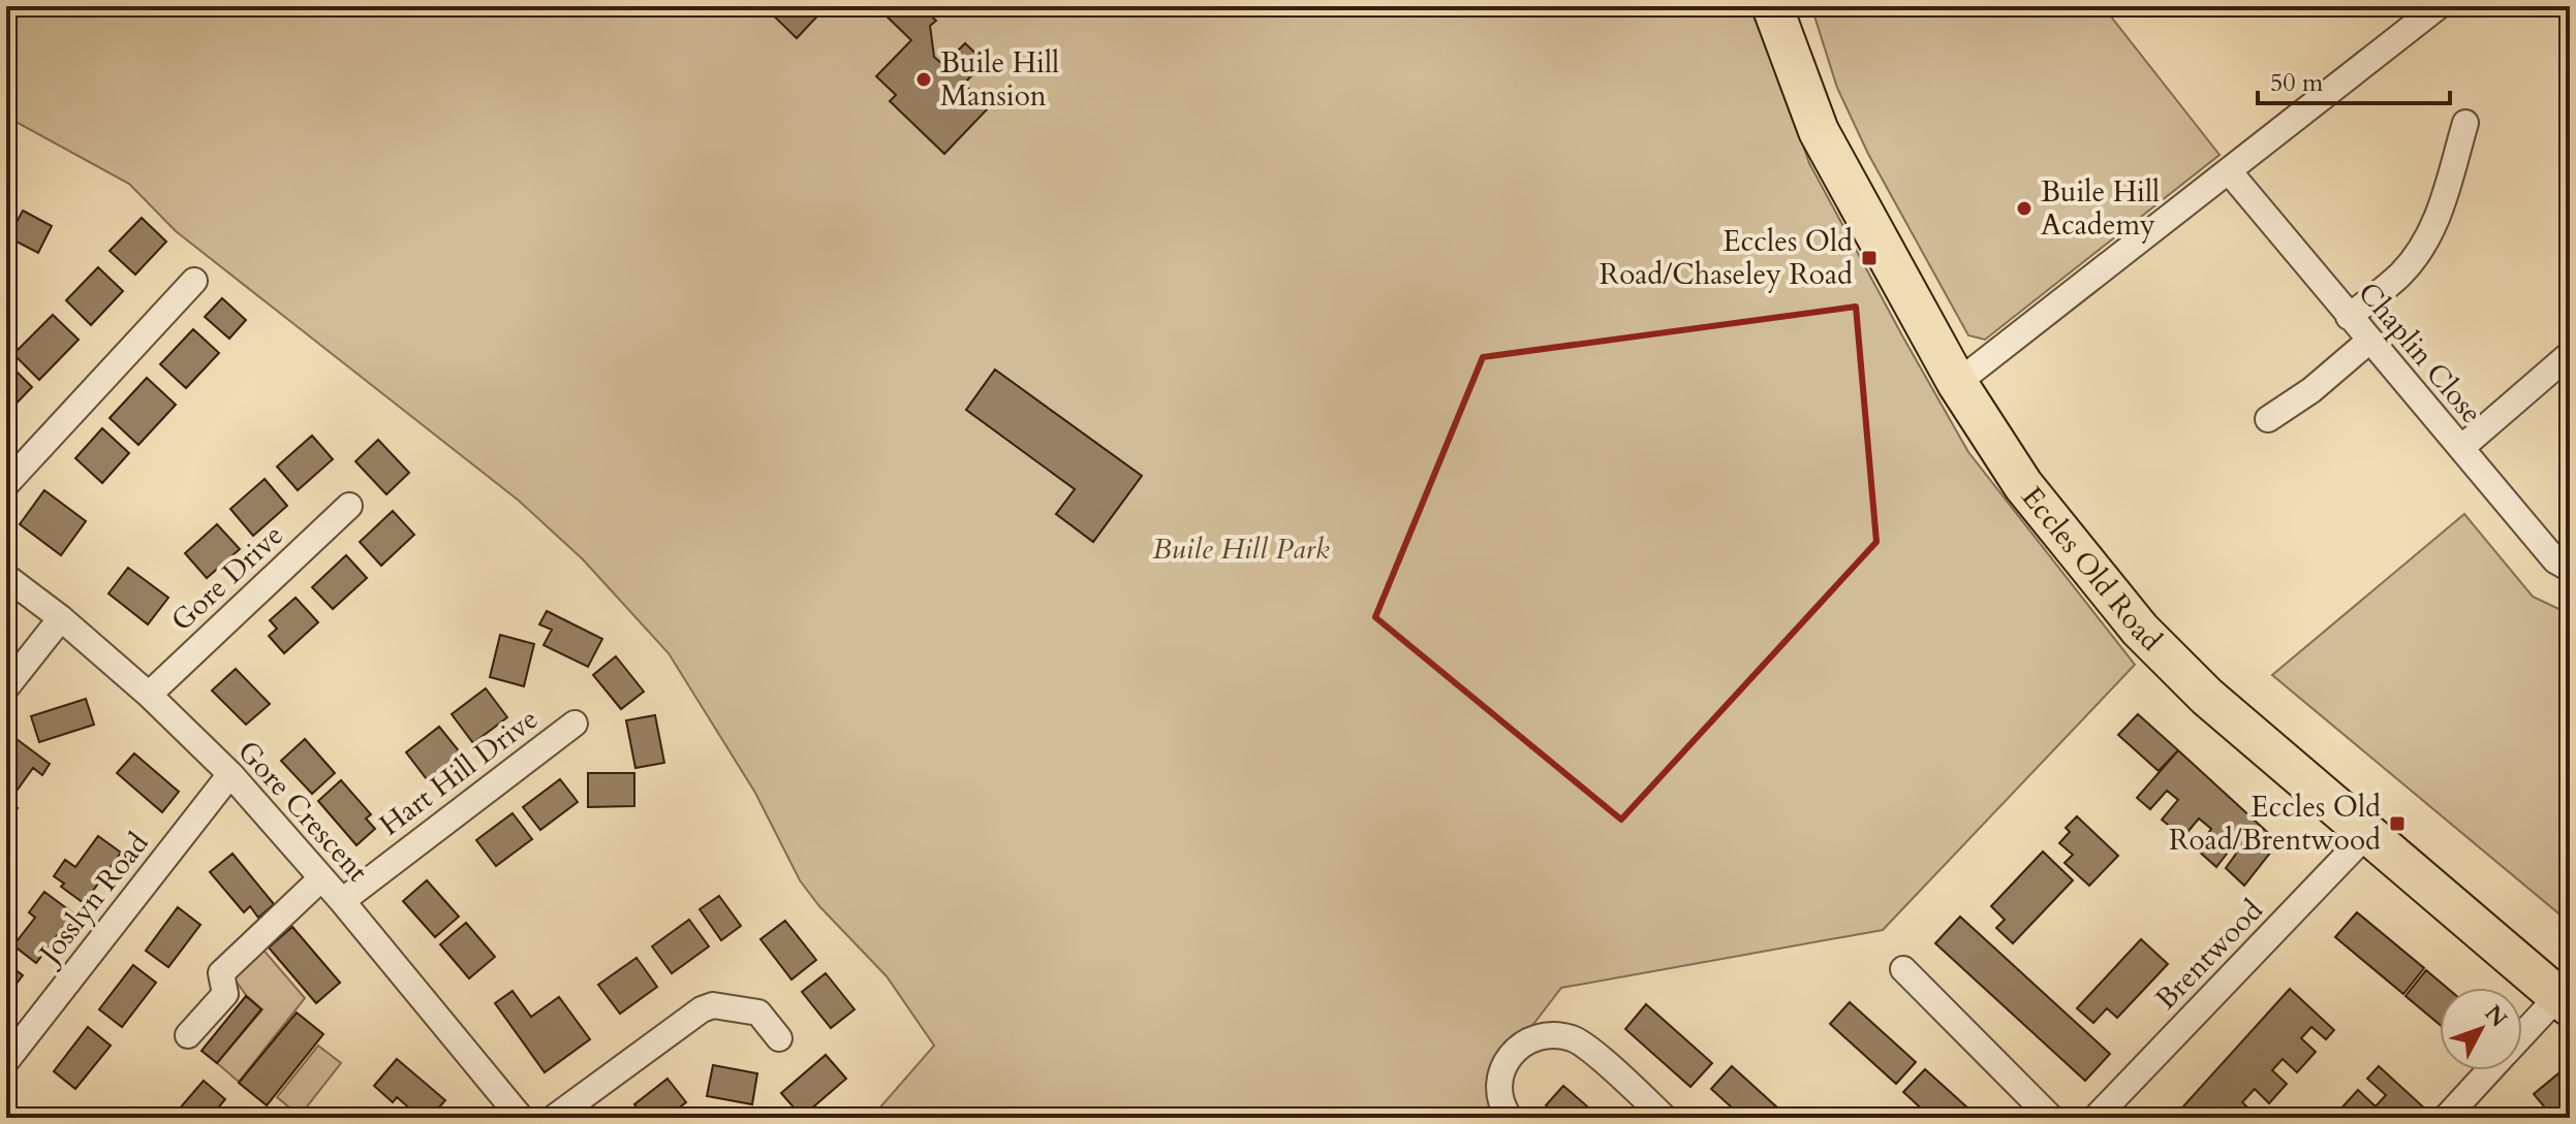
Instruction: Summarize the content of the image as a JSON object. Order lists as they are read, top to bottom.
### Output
{
  "streets": {
    "main road": ["Eccles Old Road"],
    "street": [
      "Chaplin Close",
      "Gore Drive",
      "Hart Hill Drive",
      "Gore Crescent",
      "Josslyn Road",
      "Brentwood"
    ]
  },
  "crossings": [
    ["Eccles Old Road", "Brentwood"],
    ["Gore Drive", "Gore Crescent"],
    ["Hart Hill Drive", "Gore Crescent"],
    ["Gore Crescent", "Josslyn Road"]
  ],
  "parks": ["Buile Hill Park"],
  "places": {
    "other": ["Buile Hill Mansion", "Buile Hill Academy"],
    "transit": ["Eccles Old Road/Chaseley Road", "Eccles Old Road/Brentwood"]
  },
  "scale_bar": "50 m",
  "north": "top right"
}
